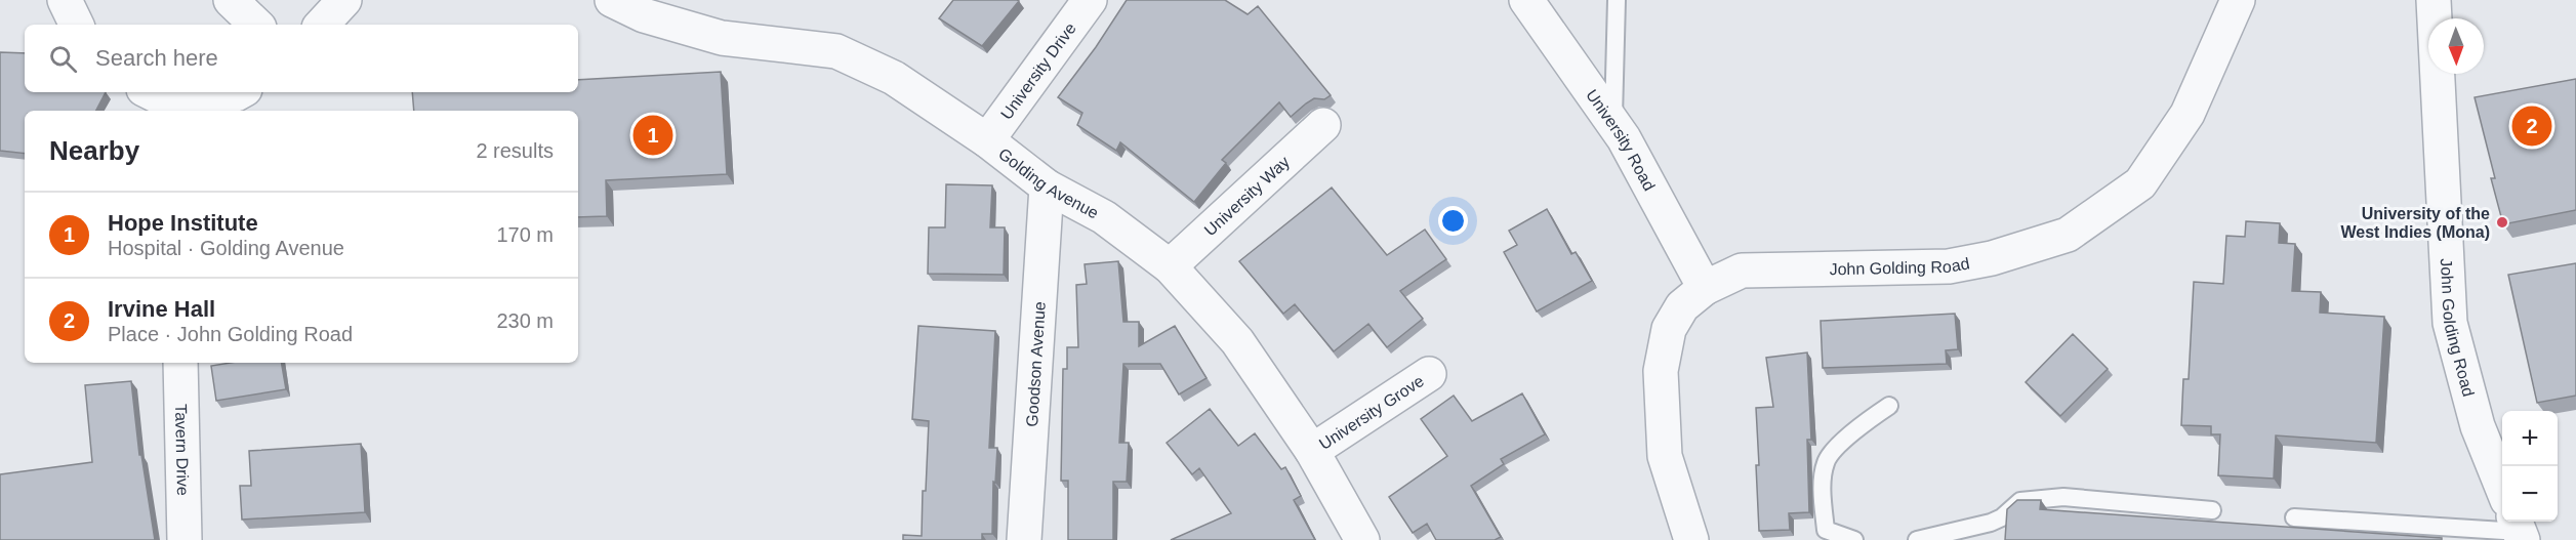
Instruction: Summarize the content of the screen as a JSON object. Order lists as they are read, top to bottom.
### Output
{
  "streets": {
    "street": [
      "University Drive",
      "University Road",
      "Golding Avenue",
      "University Way",
      "John Golding Road",
      "Goodson Avenue",
      "University Grove",
      "Tavern Drive"
    ]
  },
  "crossings": [
    ["University Drive", "Golding Avenue"],
    ["University Road", "John Golding Road"],
    ["Golding Avenue", "University Way"],
    ["Golding Avenue", "Goodson Avenue"],
    ["Golding Avenue", "University Grove"]
  ],
  "places": ["University of the West Indies (Mona)"],
  "north": "bottom",
  "page": {
    "search": "Search here",
    "pins": ["2", "1"],
    "heading": ["Nearby", "2 results"],
    "list": [
      {
        "mark": "1",
        "name": "Hope Institute",
        "note": "Hospital · Golding Avenue",
        "value": "170 m"
      },
      {
        "mark": "2",
        "name": "Irvine Hall",
        "note": "Place · John Golding Road",
        "value": "230 m"
      }
    ],
    "map_buttons": ["+", "−"]
  }
}
